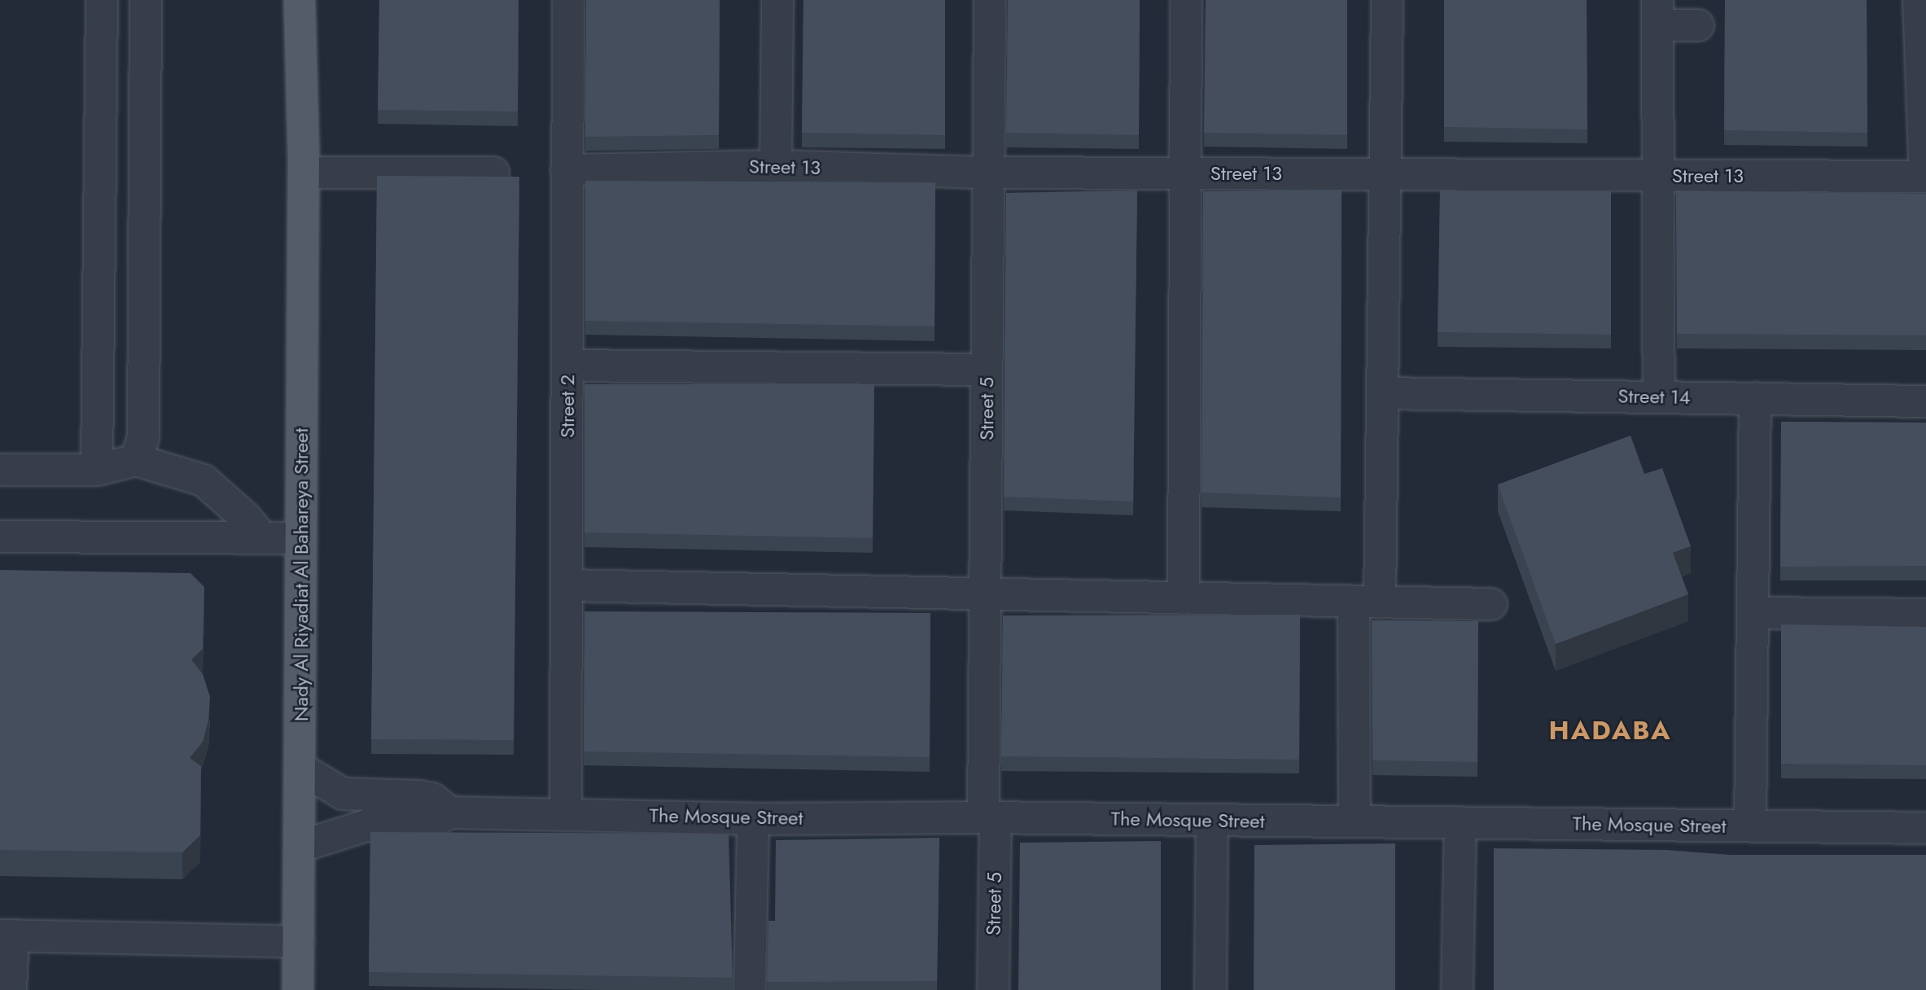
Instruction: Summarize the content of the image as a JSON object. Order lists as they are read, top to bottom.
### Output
{
  "streets": {
    "main road": ["Nady Al Riyadiat Al Bahareya Street"],
    "street": [
      "Street 13",
      "Street 14",
      "Street 2",
      "Street 5",
      "The Mosque Street"
    ]
  },
  "crossings": [
    ["Street 13", "Street 2"],
    ["Street 13", "Street 5"],
    ["Street 2", "The Mosque Street"],
    ["Street 5", "The Mosque Street"],
    ["Nady Al Riyadiat Al Bahareya Street", "The Mosque Street"]
  ],
  "districts": ["HADABA"]
}
